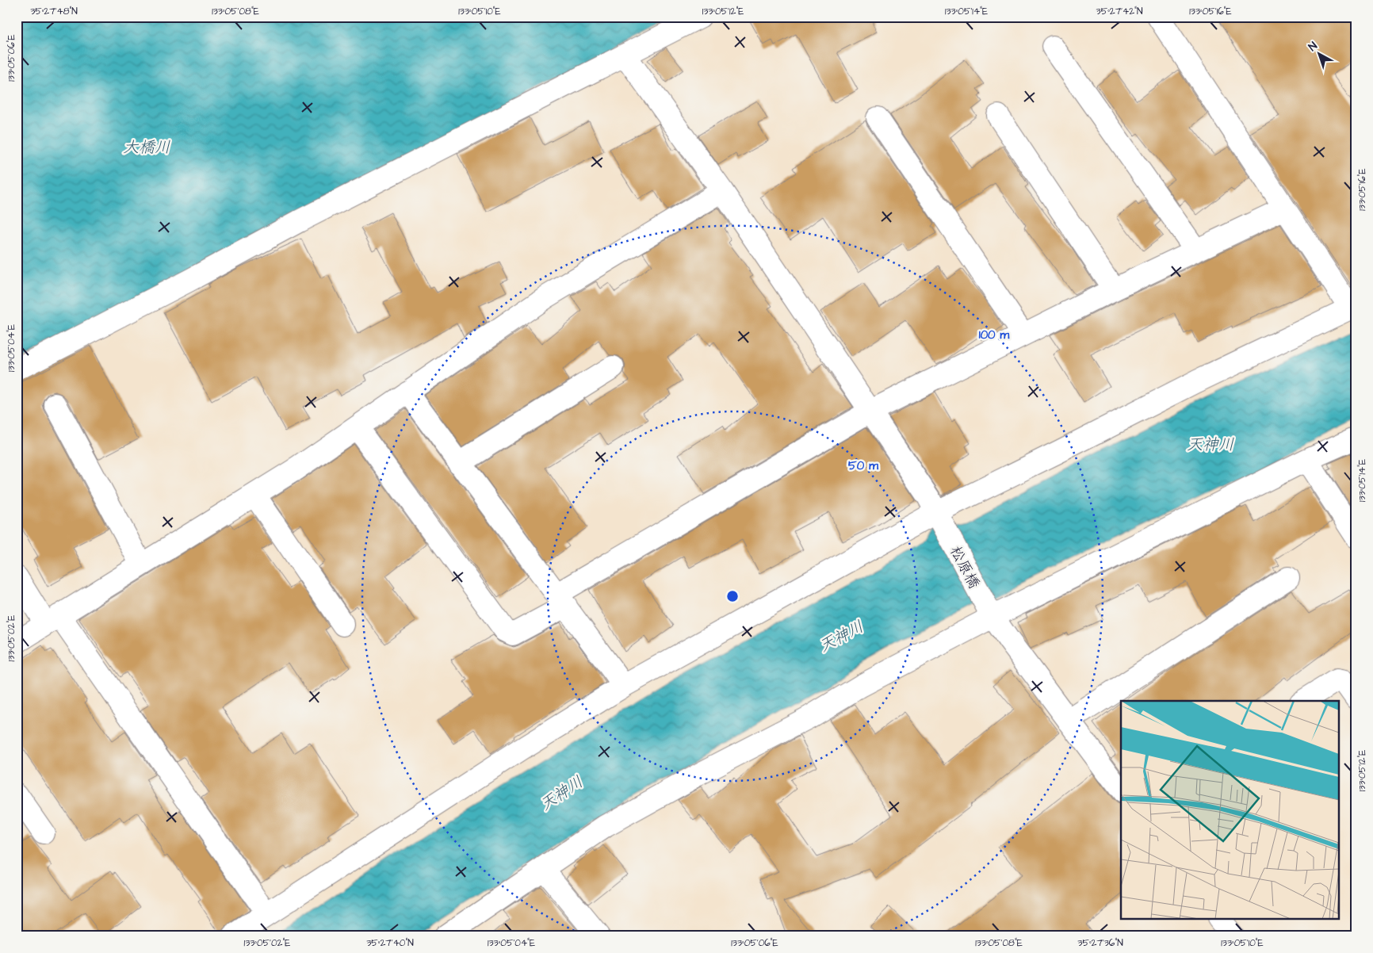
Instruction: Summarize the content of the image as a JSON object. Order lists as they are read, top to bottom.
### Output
{
  "streets": {
    "street": ["松原橋"]
  },
  "water": ["大橋川", "天神川"],
  "north": "top left",
  "coordinates": [
    "35°27'48\"N",
    "133°05'08\"E",
    "133°05'10\"E",
    "133°05'12\"E",
    "133°05'14\"E",
    "35°27'42\"N",
    "133°05'16\"E",
    "133°05'06\"E",
    "133°05'04\"E",
    "133°05'02\"E",
    "35°27'40\"N",
    "35°27'36\"N"
  ],
  "rings": ["100 m", "50 m"]
}
